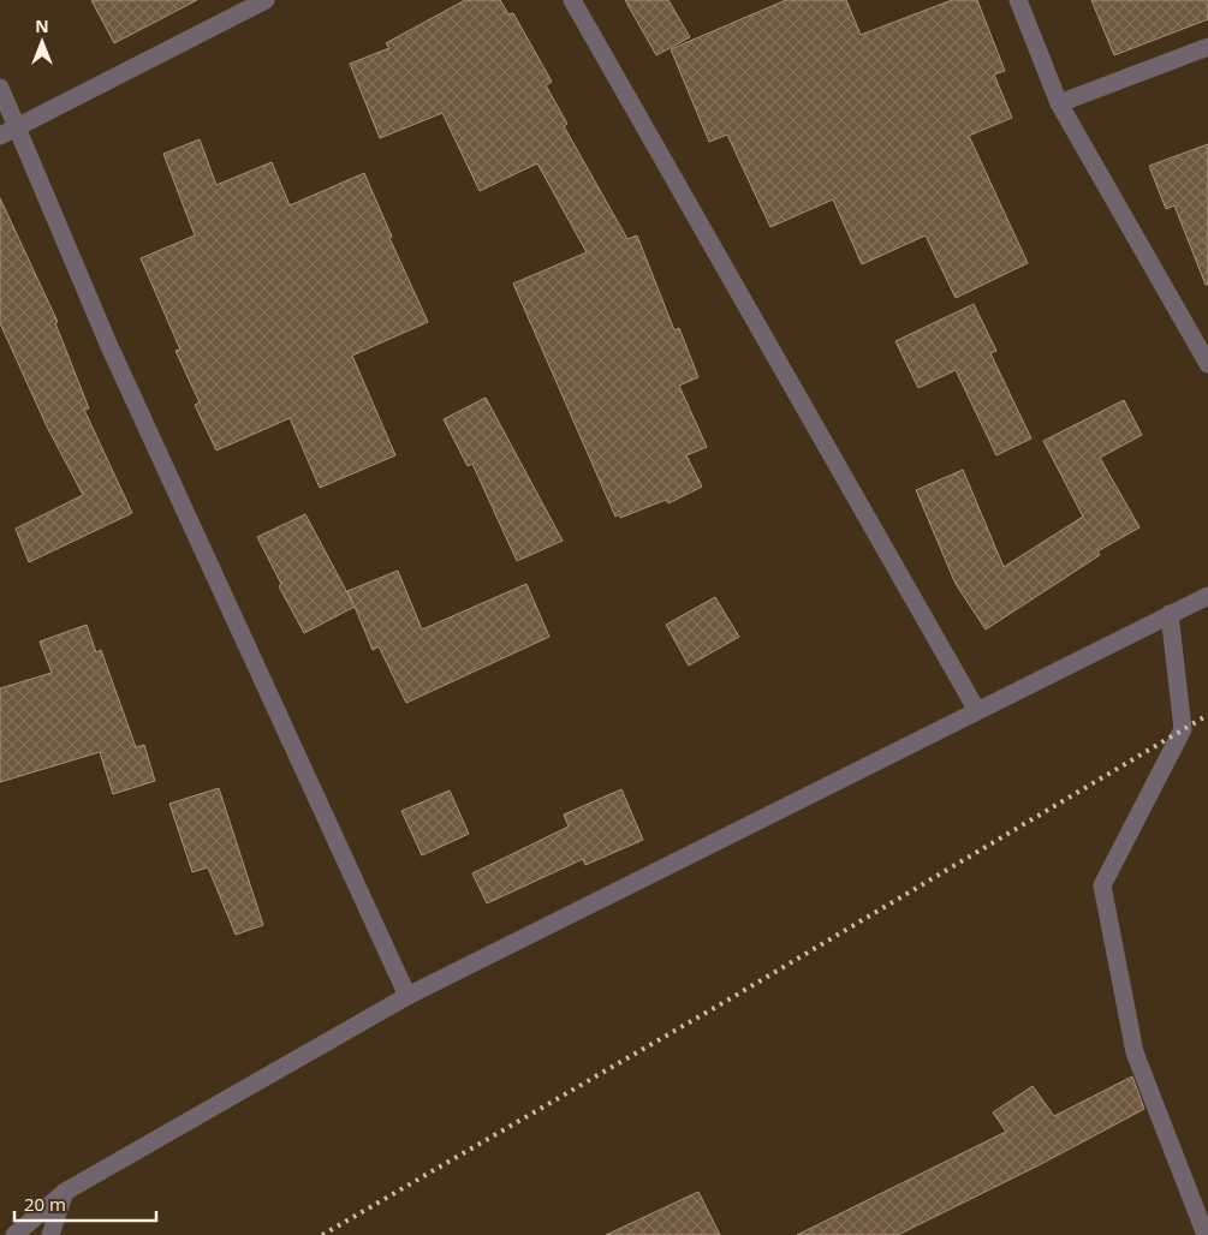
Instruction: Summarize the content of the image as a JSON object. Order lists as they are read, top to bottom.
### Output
{
  "scale_bar": "20 m",
  "north": "top"
}
